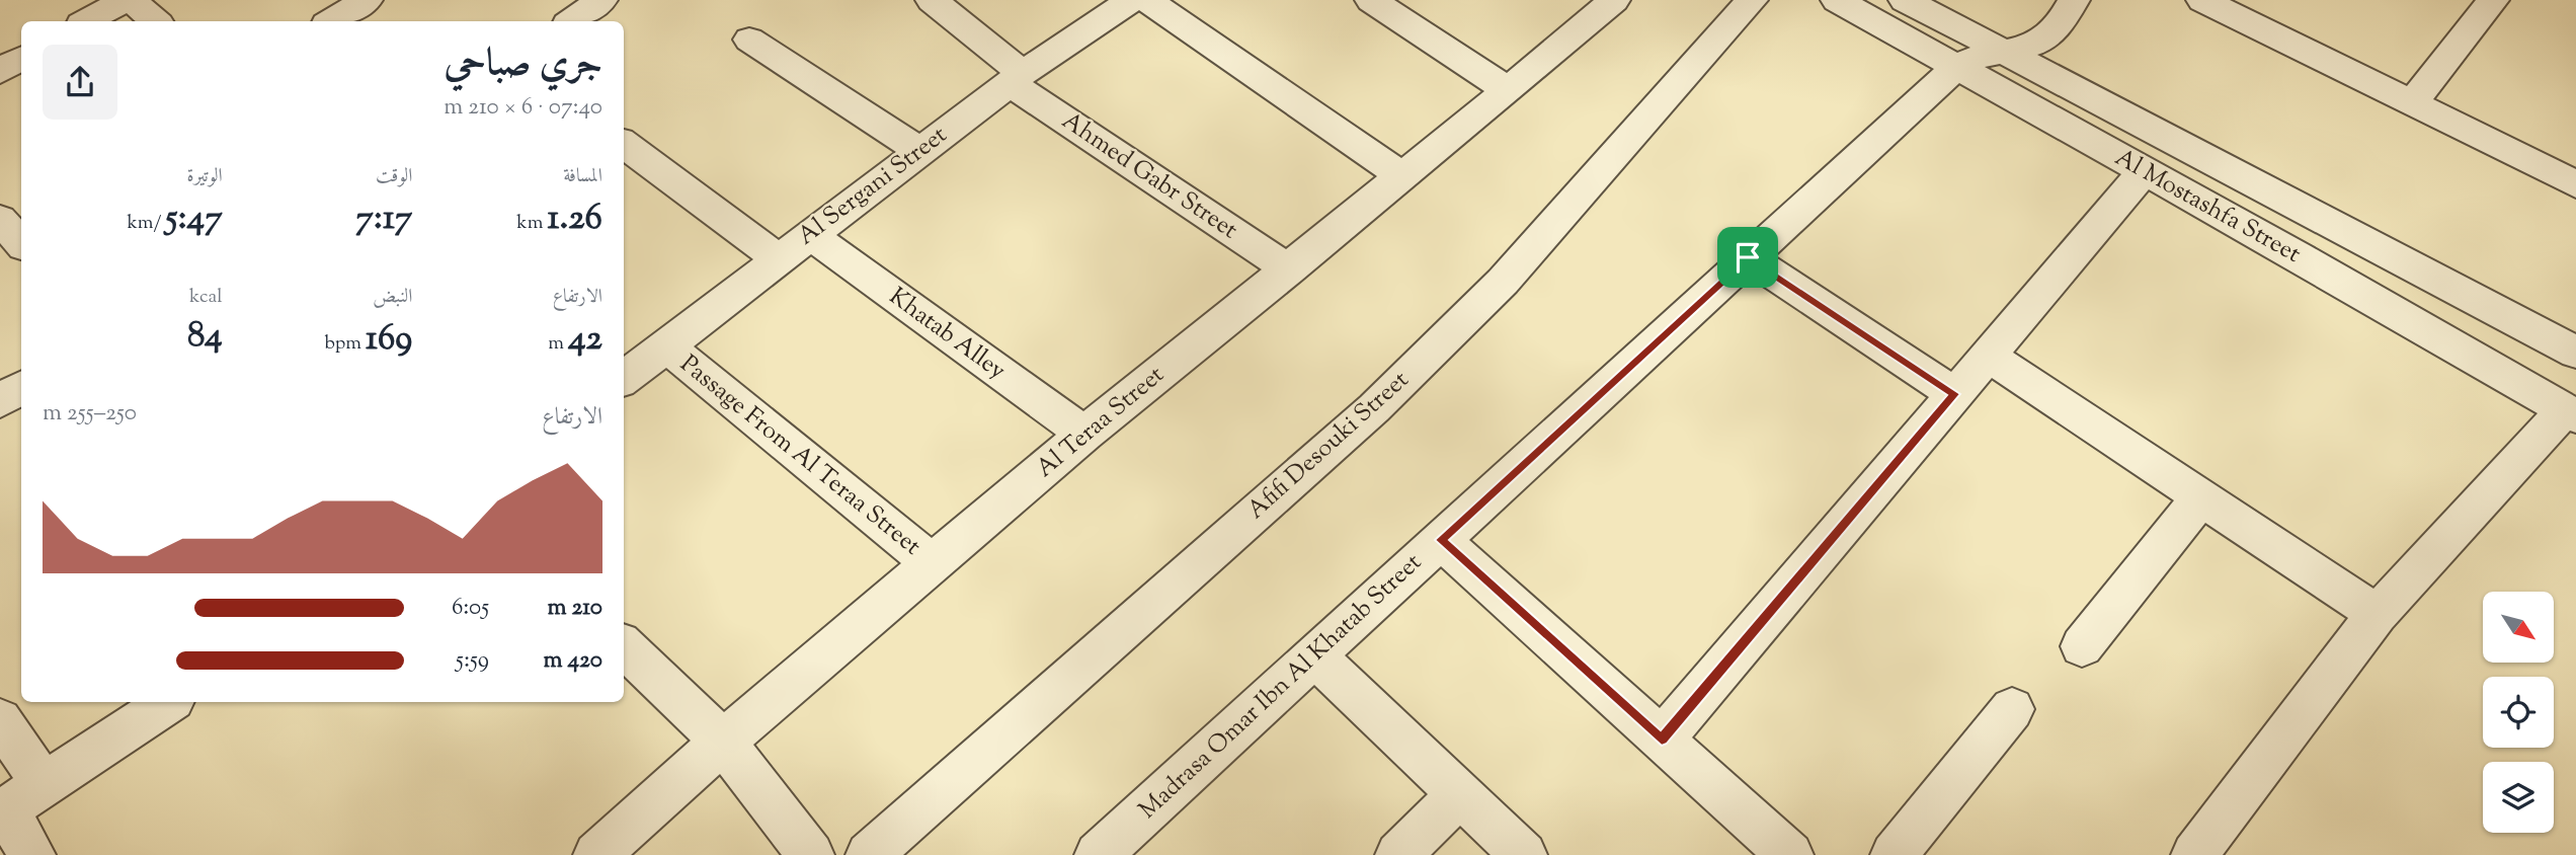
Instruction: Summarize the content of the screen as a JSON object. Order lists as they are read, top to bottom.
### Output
{
  "streets": {
    "street": [
      "Ahmed Gabr Street",
      "Al Sergani Street",
      "Al Mostashfa Street",
      "Khatab Alley",
      "Al Teraa Street",
      "Afifi Desouki Street",
      "Passage From Al Teraa Street",
      "Madrasa Omar Ibn Al Khatab Street"
    ]
  },
  "crossings": [
    ["Ahmed Gabr Street", "Al Sergani Street"],
    ["Ahmed Gabr Street", "Al Teraa Street"],
    ["Al Sergani Street", "Khatab Alley"],
    ["Al Sergani Street", "Passage From Al Teraa Street"],
    ["Al Mostashfa Street", "Madrasa Omar Ibn Al Khatab Street"],
    ["Khatab Alley", "Al Teraa Street"],
    ["Al Teraa Street", "Passage From Al Teraa Street"]
  ],
  "north": "bottom right",
  "page": {
    "heading": ["جري صباحي", "07:40 · 6 × 210 m"],
    "stats": [
      ["المسافة", "1.26 km"],
      ["الوقت", "7:17"],
      ["الوتيرة", "5:47 /km"],
      ["الارتفاع", "42 m"],
      ["النبض", "169 bpm"],
      ["kcal", "84"]
    ],
    "chart": ["الارتفاع", "250–255 m"],
    "list": [
      {
        "name": "210 m",
        "note": "6:05"
      },
      {
        "name": "420 m",
        "note": "5:59"
      }
    ]
  }
}
